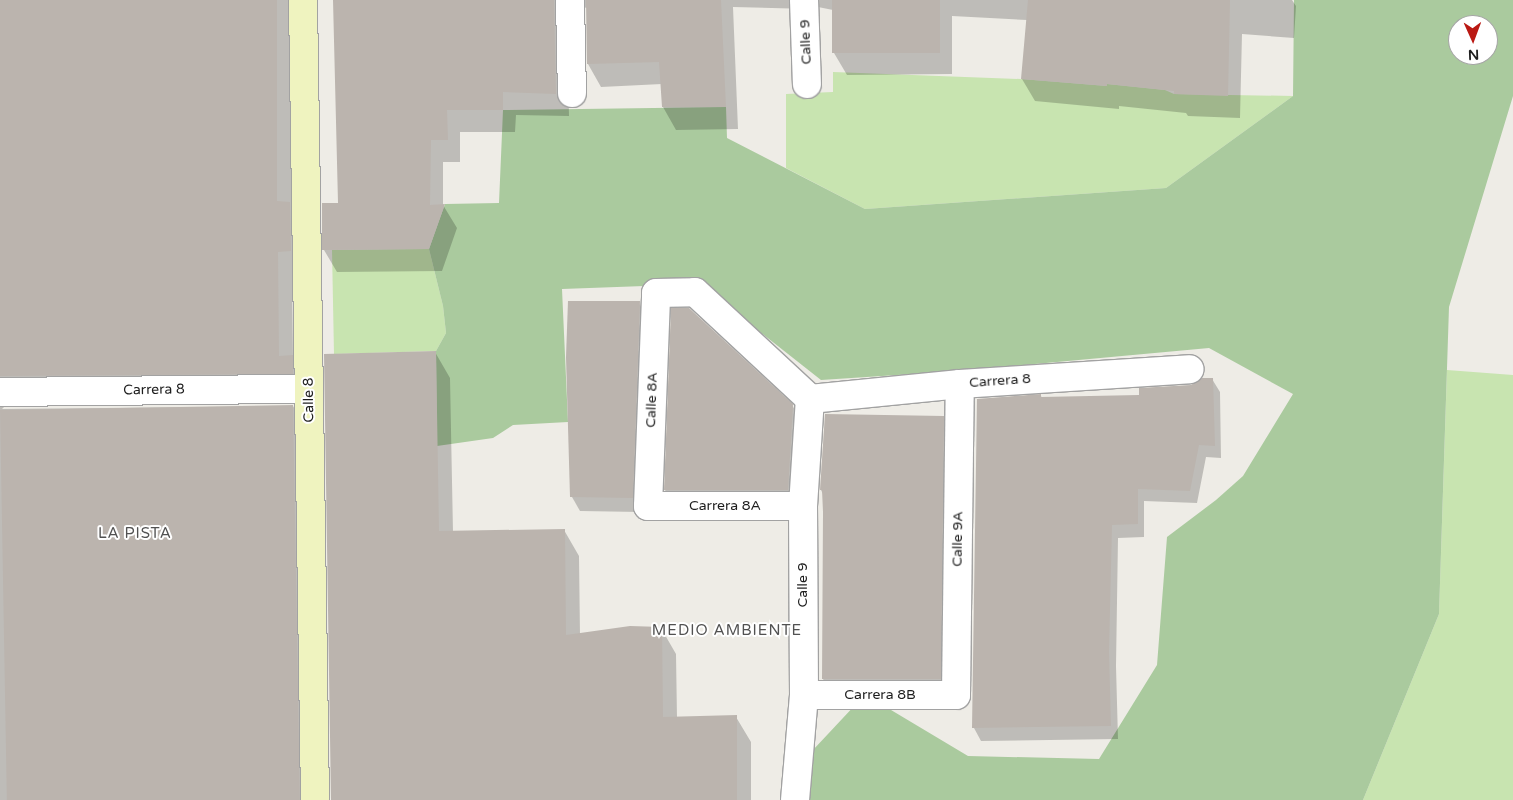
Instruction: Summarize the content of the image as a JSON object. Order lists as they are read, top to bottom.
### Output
{
  "streets": {
    "main road": ["Calle 8"],
    "street": [
      "Calle 9",
      "Carrera 8",
      "Calle 8A",
      "Carrera 8A",
      "Calle 9A",
      "Carrera 8B"
    ]
  },
  "crossings": [
    ["Calle 9", "Carrera 8"],
    ["Calle 9", "Calle 8A"],
    ["Calle 9", "Carrera 8A"],
    ["Calle 9", "Carrera 8B"],
    ["Carrera 8", "Calle 8"],
    ["Carrera 8", "Calle 8A"],
    ["Carrera 8", "Calle 9A"],
    ["Calle 8A", "Carrera 8A"],
    ["Calle 9A", "Carrera 8B"]
  ],
  "districts": ["LA PISTA", "MEDIO AMBIENTE"],
  "north": "bottom"
}
